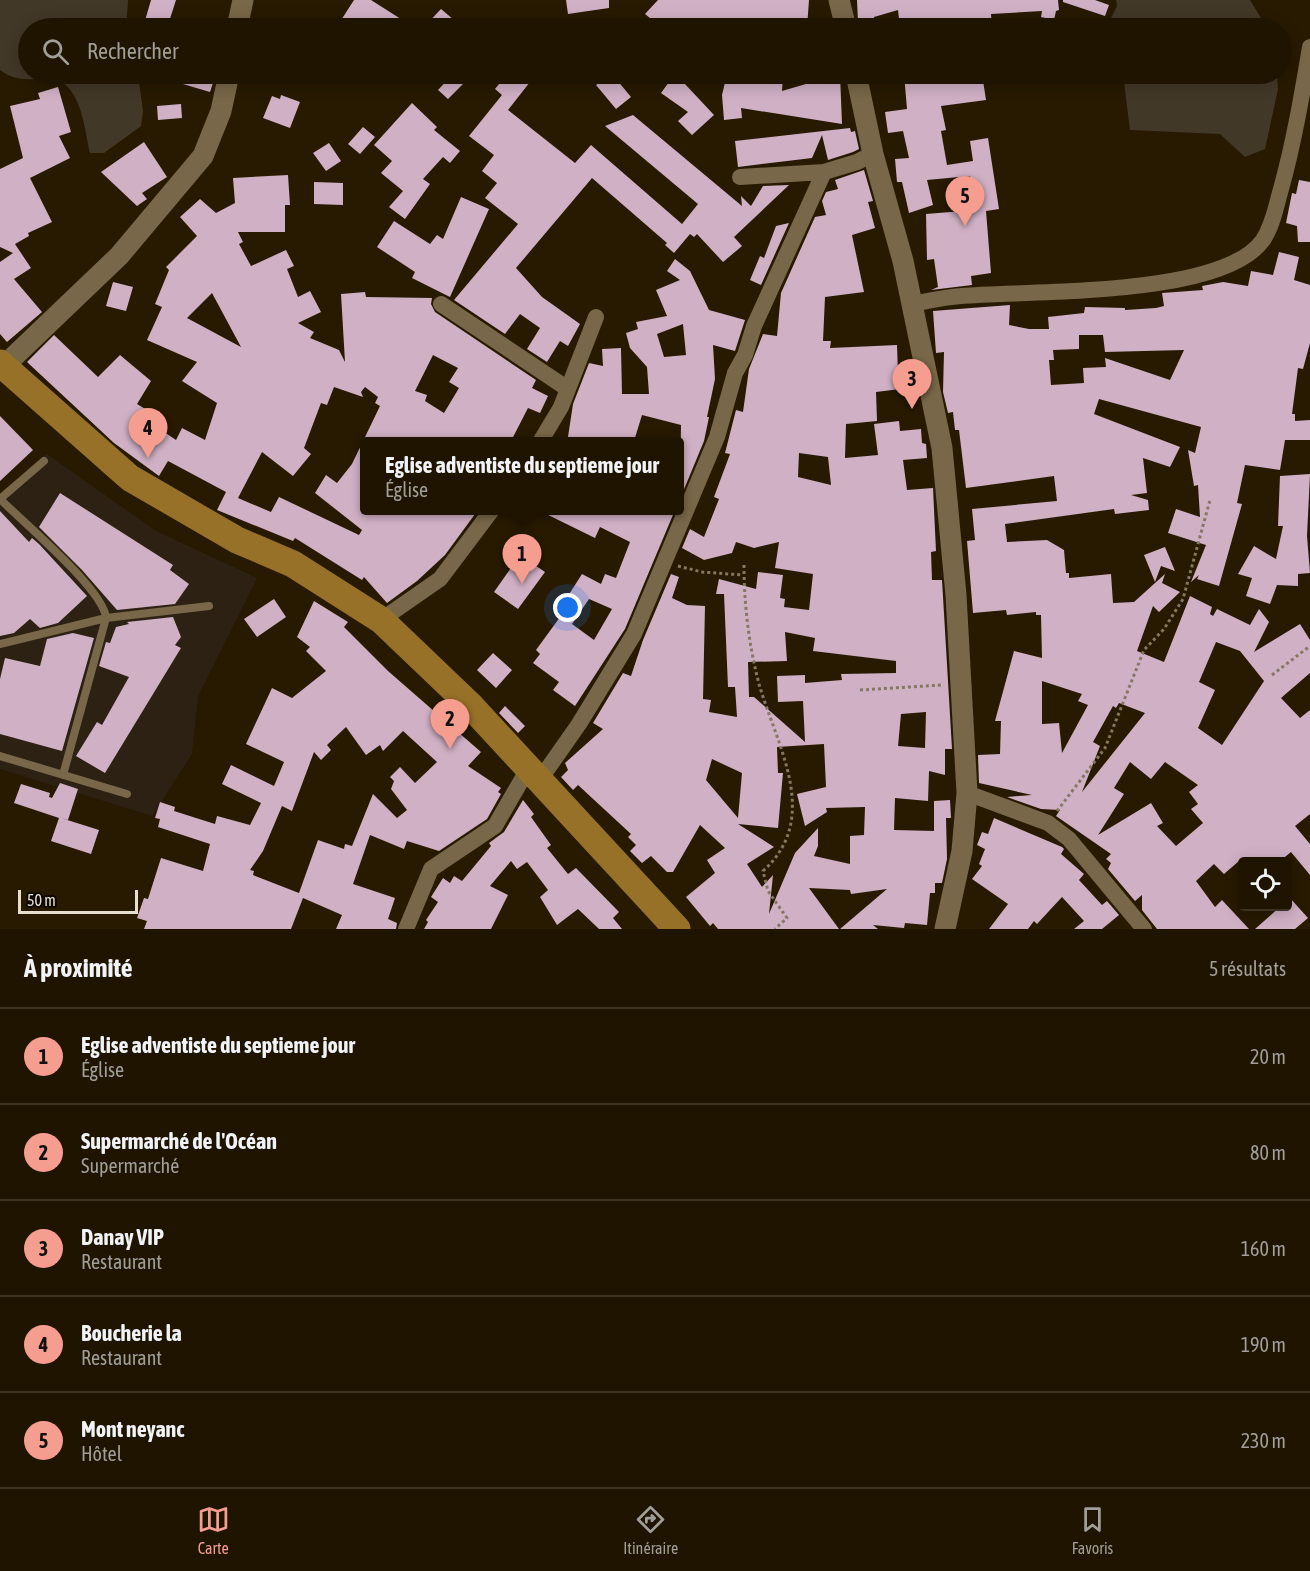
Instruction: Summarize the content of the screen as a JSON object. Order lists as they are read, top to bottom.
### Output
{
  "scale_bar": "50 m",
  "page": {
    "search": "Rechercher",
    "pins": [
      "5",
      "3",
      "4",
      "1",
      "2"
    ],
    "popup": ["Eglise adventiste du septieme jour", "Église"],
    "scale": "50 m",
    "heading": ["À proximité", "5 résultats"],
    "list": [
      {
        "mark": "1",
        "name": "Eglise adventiste du septieme jour",
        "note": "Église",
        "value": "20 m"
      },
      {
        "mark": "2",
        "name": "Supermarché de l'Océan",
        "note": "Supermarché",
        "value": "80 m"
      },
      {
        "mark": "3",
        "name": "Danay VIP",
        "note": "Restaurant",
        "value": "160 m"
      },
      {
        "mark": "4",
        "name": "Boucherie la",
        "note": "Restaurant",
        "value": "190 m"
      },
      {
        "mark": "5",
        "name": "Mont neyanc",
        "note": "Hôtel",
        "value": "230 m"
      }
    ],
    "nav": ["Carte", "Itinéraire", "Favoris"]
  }
}
